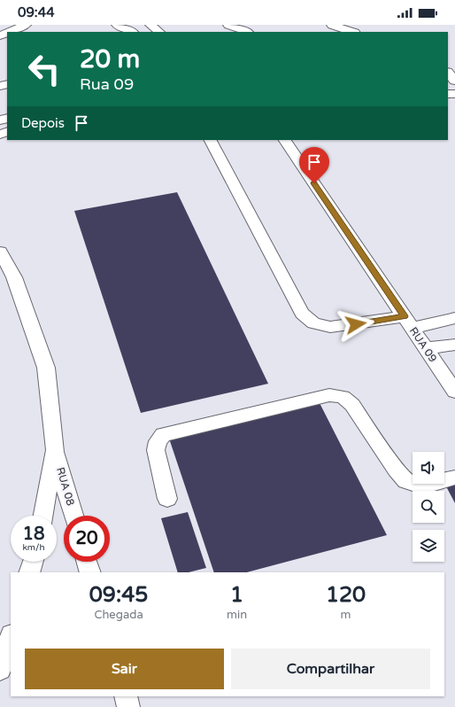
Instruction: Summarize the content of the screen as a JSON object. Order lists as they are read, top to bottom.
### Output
{
  "streets": {
    "street": ["RUA 09", "RUA 08"]
  },
  "page": {
    "status": "09:44",
    "turn": ["20 m", "Rua 09"],
    "then": "Depois",
    "speed": "18 km/h",
    "limit": "20",
    "eta": [
      "09:45",
      "Chegada",
      "1",
      "min",
      "120",
      "m"
    ],
    "buttons": ["Sair", "Compartilhar"]
  }
}
